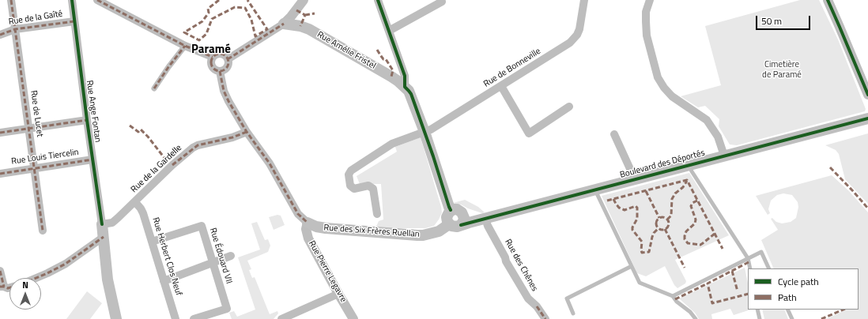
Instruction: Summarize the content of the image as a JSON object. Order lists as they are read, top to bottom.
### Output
{
  "streets": {
    "main road": ["Rue Amélie Fristel", "Boulevard des Déportés", "Rue des Six Frères Ruellan"],
    "street": [
      "Rue de la Gaîté",
      "Rue de Bonneville",
      "Rue Ange Fontan",
      "Rue de Lucet",
      "Rue Louis Tiercelin",
      "Rue de la Gardelle",
      "Rue Édouard VII",
      "Rue Herbert Clos Neuf",
      "Rue des Chênes",
      "Rue Pierre Legavre"
    ]
  },
  "crossings": [
    ["Rue de la Gaîté", "Rue Ange Fontan"],
    ["Rue de la Gaîté", "Rue de Lucet"],
    ["Rue Amélie Fristel", "Rue de Bonneville"],
    ["Rue Amélie Fristel", "Boulevard des Déportés"],
    ["Rue Amélie Fristel", "Rue des Six Frères Ruellan"],
    ["Rue Ange Fontan", "Rue Louis Tiercelin"],
    ["Rue Ange Fontan", "Rue de la Gardelle"],
    ["Rue de Lucet", "Rue Louis Tiercelin"],
    ["Boulevard des Déportés", "Rue des Six Frères Ruellan"],
    ["Boulevard des Déportés", "Rue des Chênes"],
    ["Rue de la Gardelle", "Rue des Six Frères Ruellan"],
    ["Rue de la Gardelle", "Rue Herbert Clos Neuf"],
    ["Rue des Six Frères Ruellan", "Rue Pierre Legavre"],
    ["Rue Édouard VII", "Rue Herbert Clos Neuf"]
  ],
  "districts": ["Paramé"],
  "parks": ["Cimetière de Paramé"],
  "legend": ["Cycle path", "Path"],
  "scale_bar": "50 m",
  "north": "top"
}
